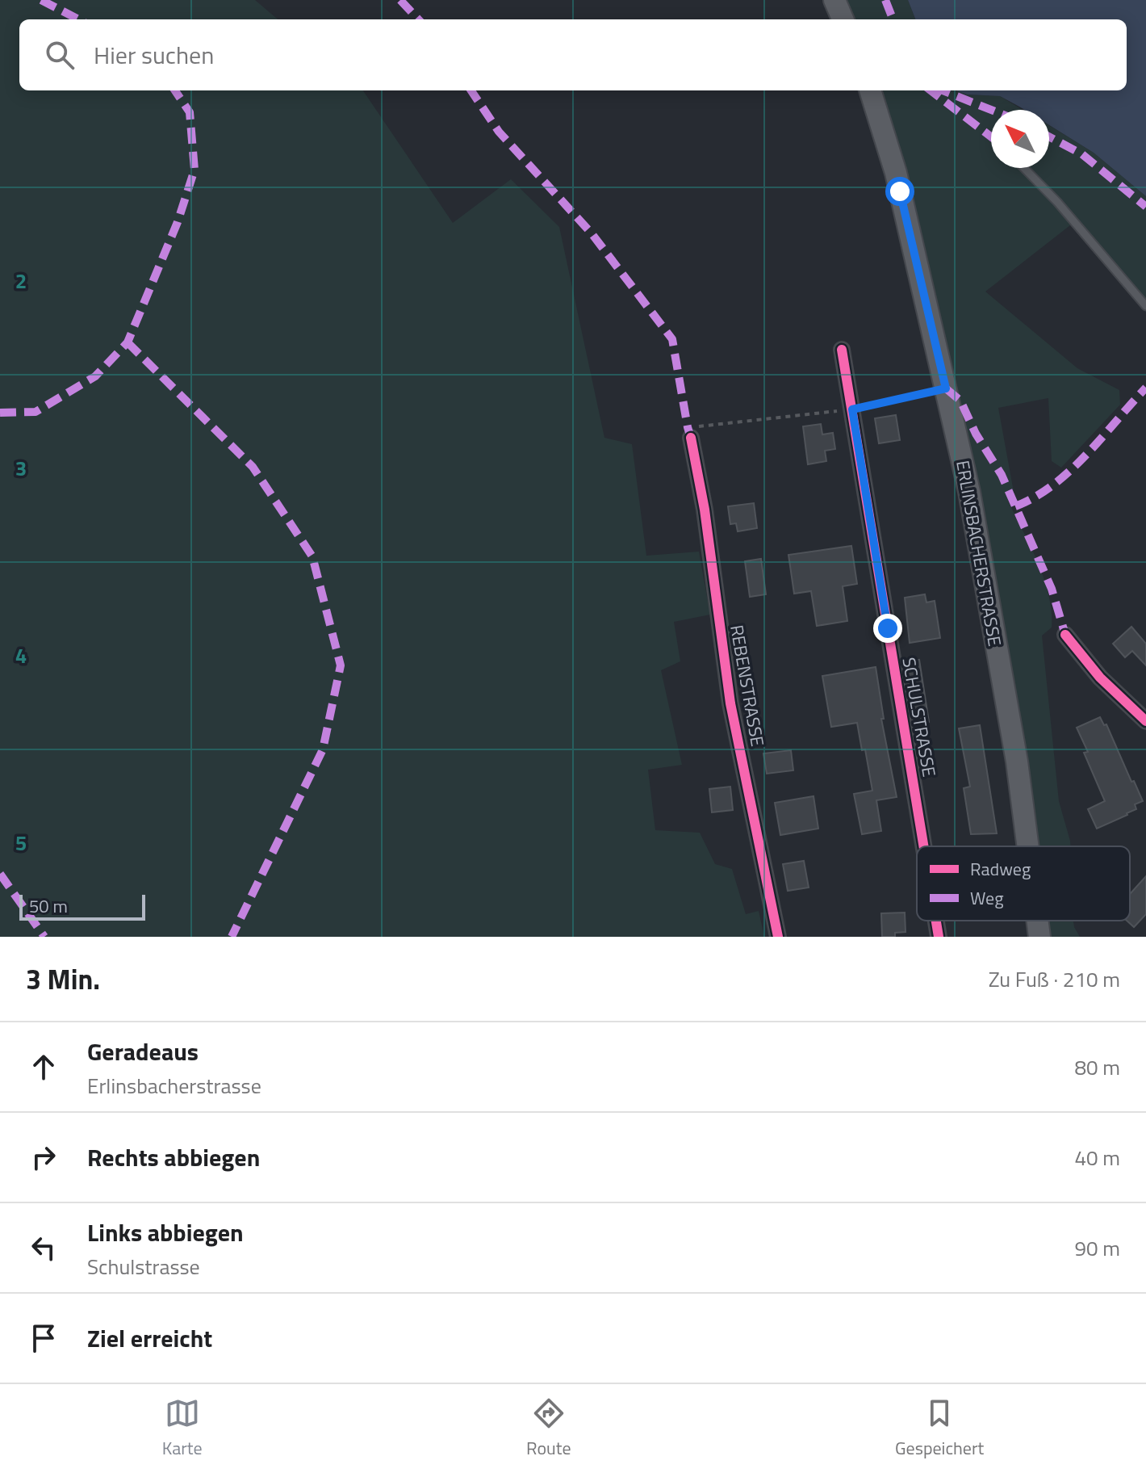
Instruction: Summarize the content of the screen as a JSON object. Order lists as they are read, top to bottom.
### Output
{
  "streets": {
    "main road": ["ERLINSBACHERSTRASSE"],
    "street": ["REBENSTRASSE", "SCHULSTRASSE"]
  },
  "legend": ["Radweg", "Weg"],
  "scale_bar": "50 m",
  "north": "top left",
  "page": {
    "search": "Hier suchen",
    "scale": "50 m",
    "heading": ["3 Min.", "Zu Fuß · 210 m"],
    "list": [
      ["Geradeaus", "Erlinsbacherstrasse", "80 m"],
      ["Rechts abbiegen", "40 m"],
      ["Links abbiegen", "Schulstrasse", "90 m"],
      "Ziel erreicht"
    ],
    "nav": ["Karte", "Route", "Gespeichert"]
  },
  "grid": {
    "rows": [
      "2",
      "3",
      "4",
      "5"
    ]
  }
}
